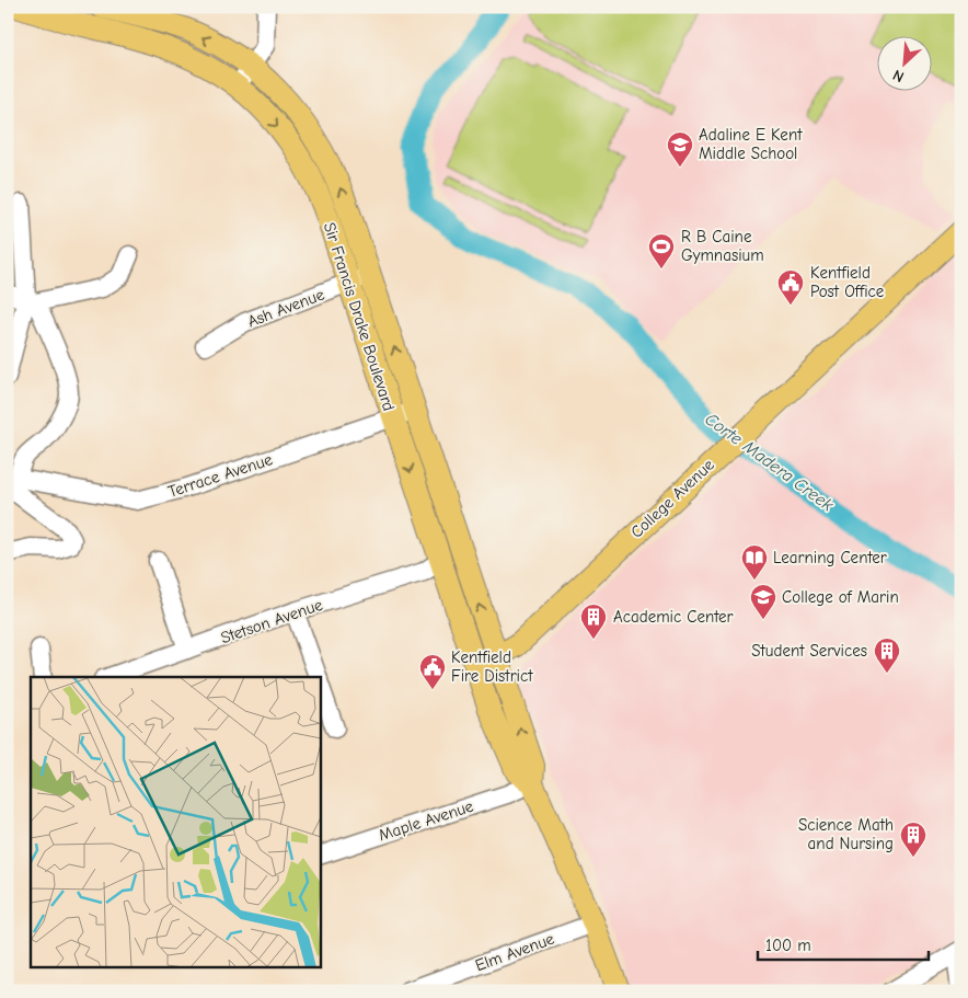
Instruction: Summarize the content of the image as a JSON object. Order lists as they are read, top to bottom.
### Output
{
  "streets": {
    "main road": ["Sir Francis Drake Boulevard", "College Avenue"],
    "street": [
      "Ash Avenue",
      "Terrace Avenue",
      "Stetson Avenue",
      "Maple Avenue",
      "Elm Avenue"
    ]
  },
  "crossings": [
    ["Ash Avenue", "Sir Francis Drake Boulevard"],
    ["Sir Francis Drake Boulevard", "Terrace Avenue"],
    ["Sir Francis Drake Boulevard", "College Avenue"],
    ["Sir Francis Drake Boulevard", "Stetson Avenue"],
    ["Sir Francis Drake Boulevard", "Maple Avenue"],
    ["Sir Francis Drake Boulevard", "Elm Avenue"]
  ],
  "water": ["Corte Madera Creek"],
  "places": {
    "school or university": ["Adaline E Kent Middle School", "College of Marin"],
    "sports": ["R B Caine Gymnasium"],
    "public building": ["Kentfield Post Office", "Kentfield Fire District"],
    "library": ["Learning Center"],
    "building": ["Academic Center", "Student Services", "Science Math and Nursing"]
  },
  "scale_bar": "100 m",
  "north": "bottom left"
}
